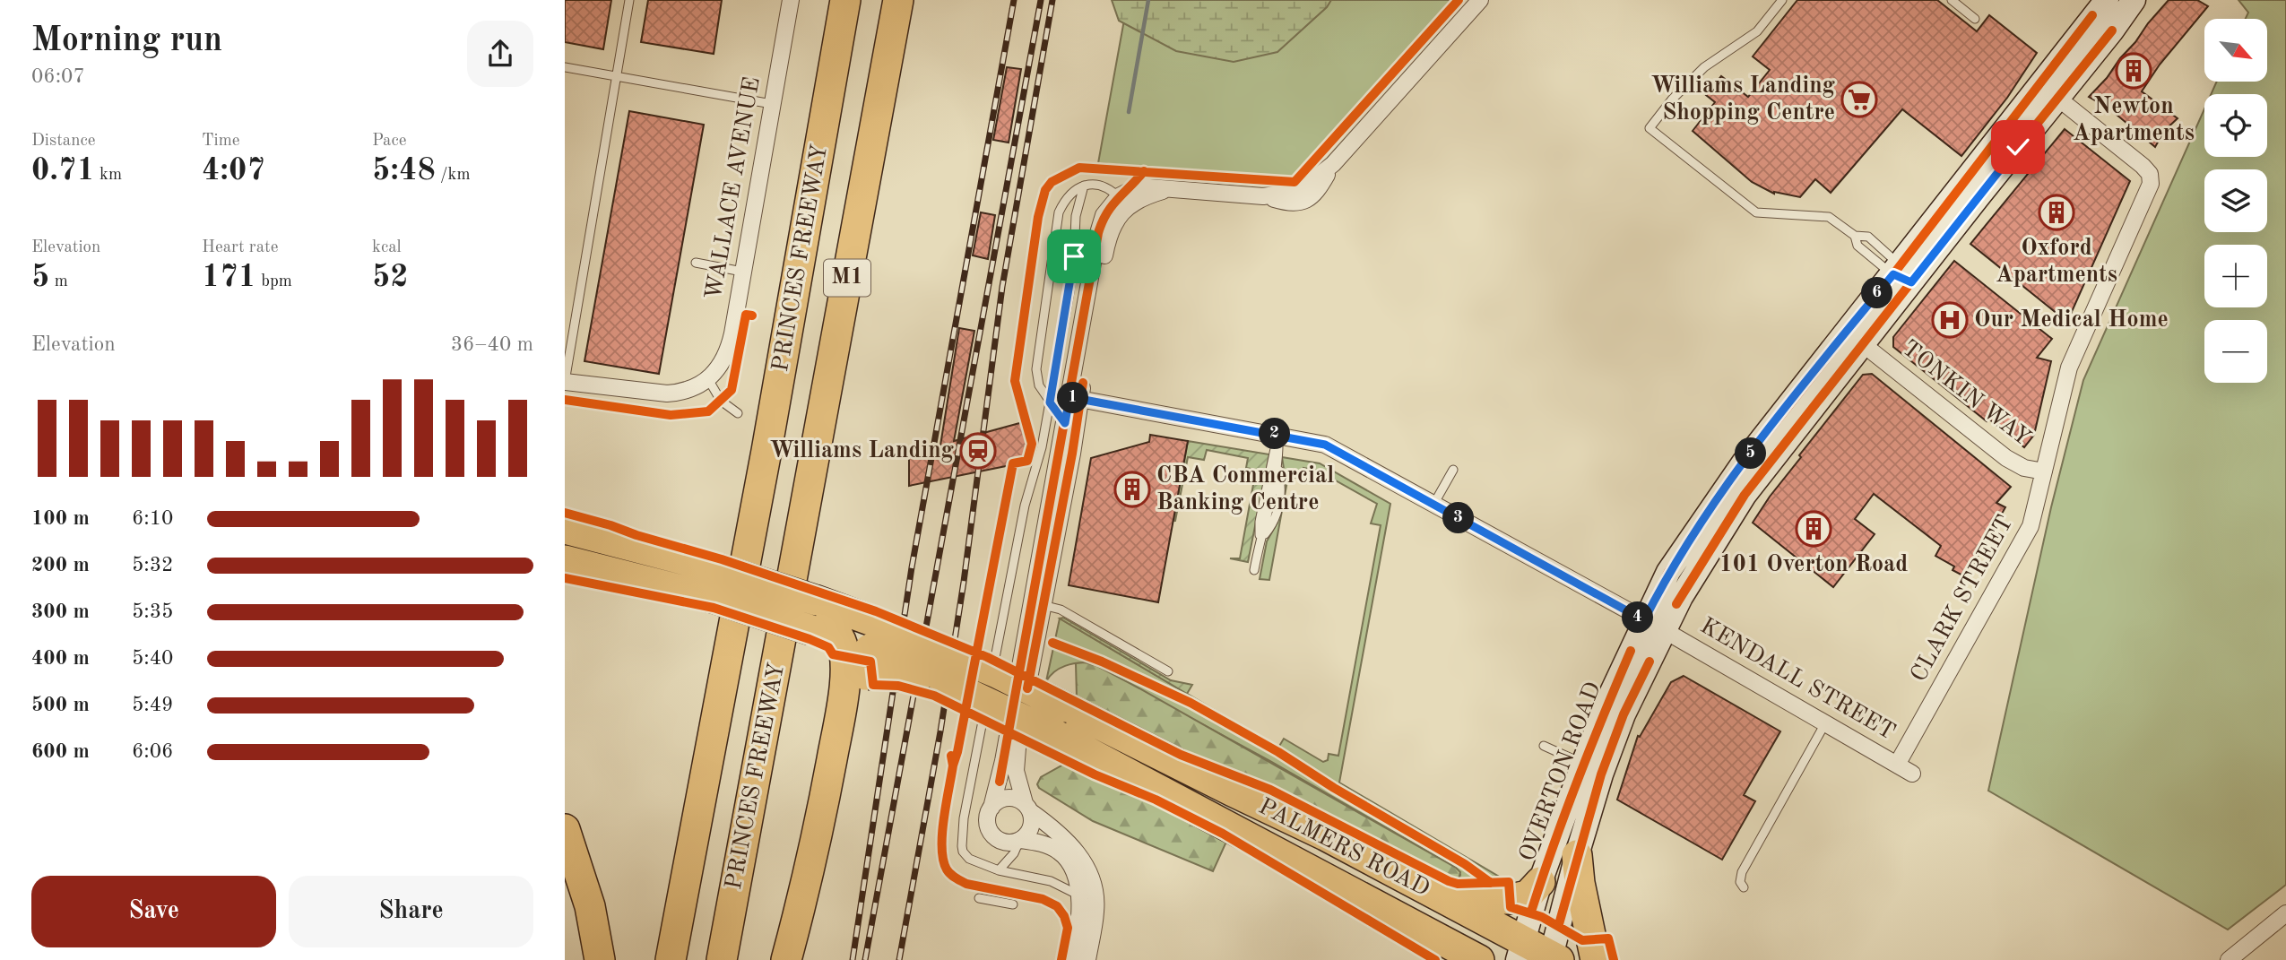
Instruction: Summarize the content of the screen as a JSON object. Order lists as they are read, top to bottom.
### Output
{
  "streets": {
    "highway": ["PRINCES FREEWAY", "M1", "PALMERS ROAD"],
    "street": [
      "WALLACE AVENUE",
      "TONKIN WAY",
      "CLARK STREET",
      "KENDALL STREET",
      "OVERTON ROAD"
    ]
  },
  "crossings": [
    ["TONKIN WAY", "CLARK STREET"],
    ["TONKIN WAY", "OVERTON ROAD"],
    ["CLARK STREET", "KENDALL STREET"],
    ["CLARK STREET", "OVERTON ROAD"],
    ["KENDALL STREET", "OVERTON ROAD"],
    ["OVERTON ROAD", "PALMERS ROAD"]
  ],
  "places": {
    "building": [
      "Newton Apartments",
      "Oxford Apartments",
      "CBA Commercial Banking Centre",
      "101 Overton Road"
    ],
    "supermarket": ["Williams Landing Shopping Centre"],
    "hospital": ["Our Medical Home"],
    "station": ["Williams Landing"]
  },
  "north": "bottom right",
  "page": {
    "heading": ["Morning run", "06:07"],
    "map_buttons": ["+", "−"],
    "stats": [
      ["Distance", "0.71 km"],
      ["Time", "4:07"],
      ["Pace", "5:48 /km"],
      ["Elevation", "5 m"],
      ["Heart rate", "171 bpm"],
      ["kcal", "52"]
    ],
    "pins": [
      "6",
      "1",
      "2",
      "5",
      "3",
      "4"
    ],
    "chart": ["Elevation", "36–40 m"],
    "list": [
      {
        "name": "100 m",
        "note": "6:10"
      },
      {
        "name": "200 m",
        "note": "5:32"
      },
      {
        "name": "300 m",
        "note": "5:35"
      },
      {
        "name": "400 m",
        "note": "5:40"
      },
      {
        "name": "500 m",
        "note": "5:49"
      },
      {
        "name": "600 m",
        "note": "6:06"
      }
    ],
    "buttons": ["Save", "Share"]
  }
}
